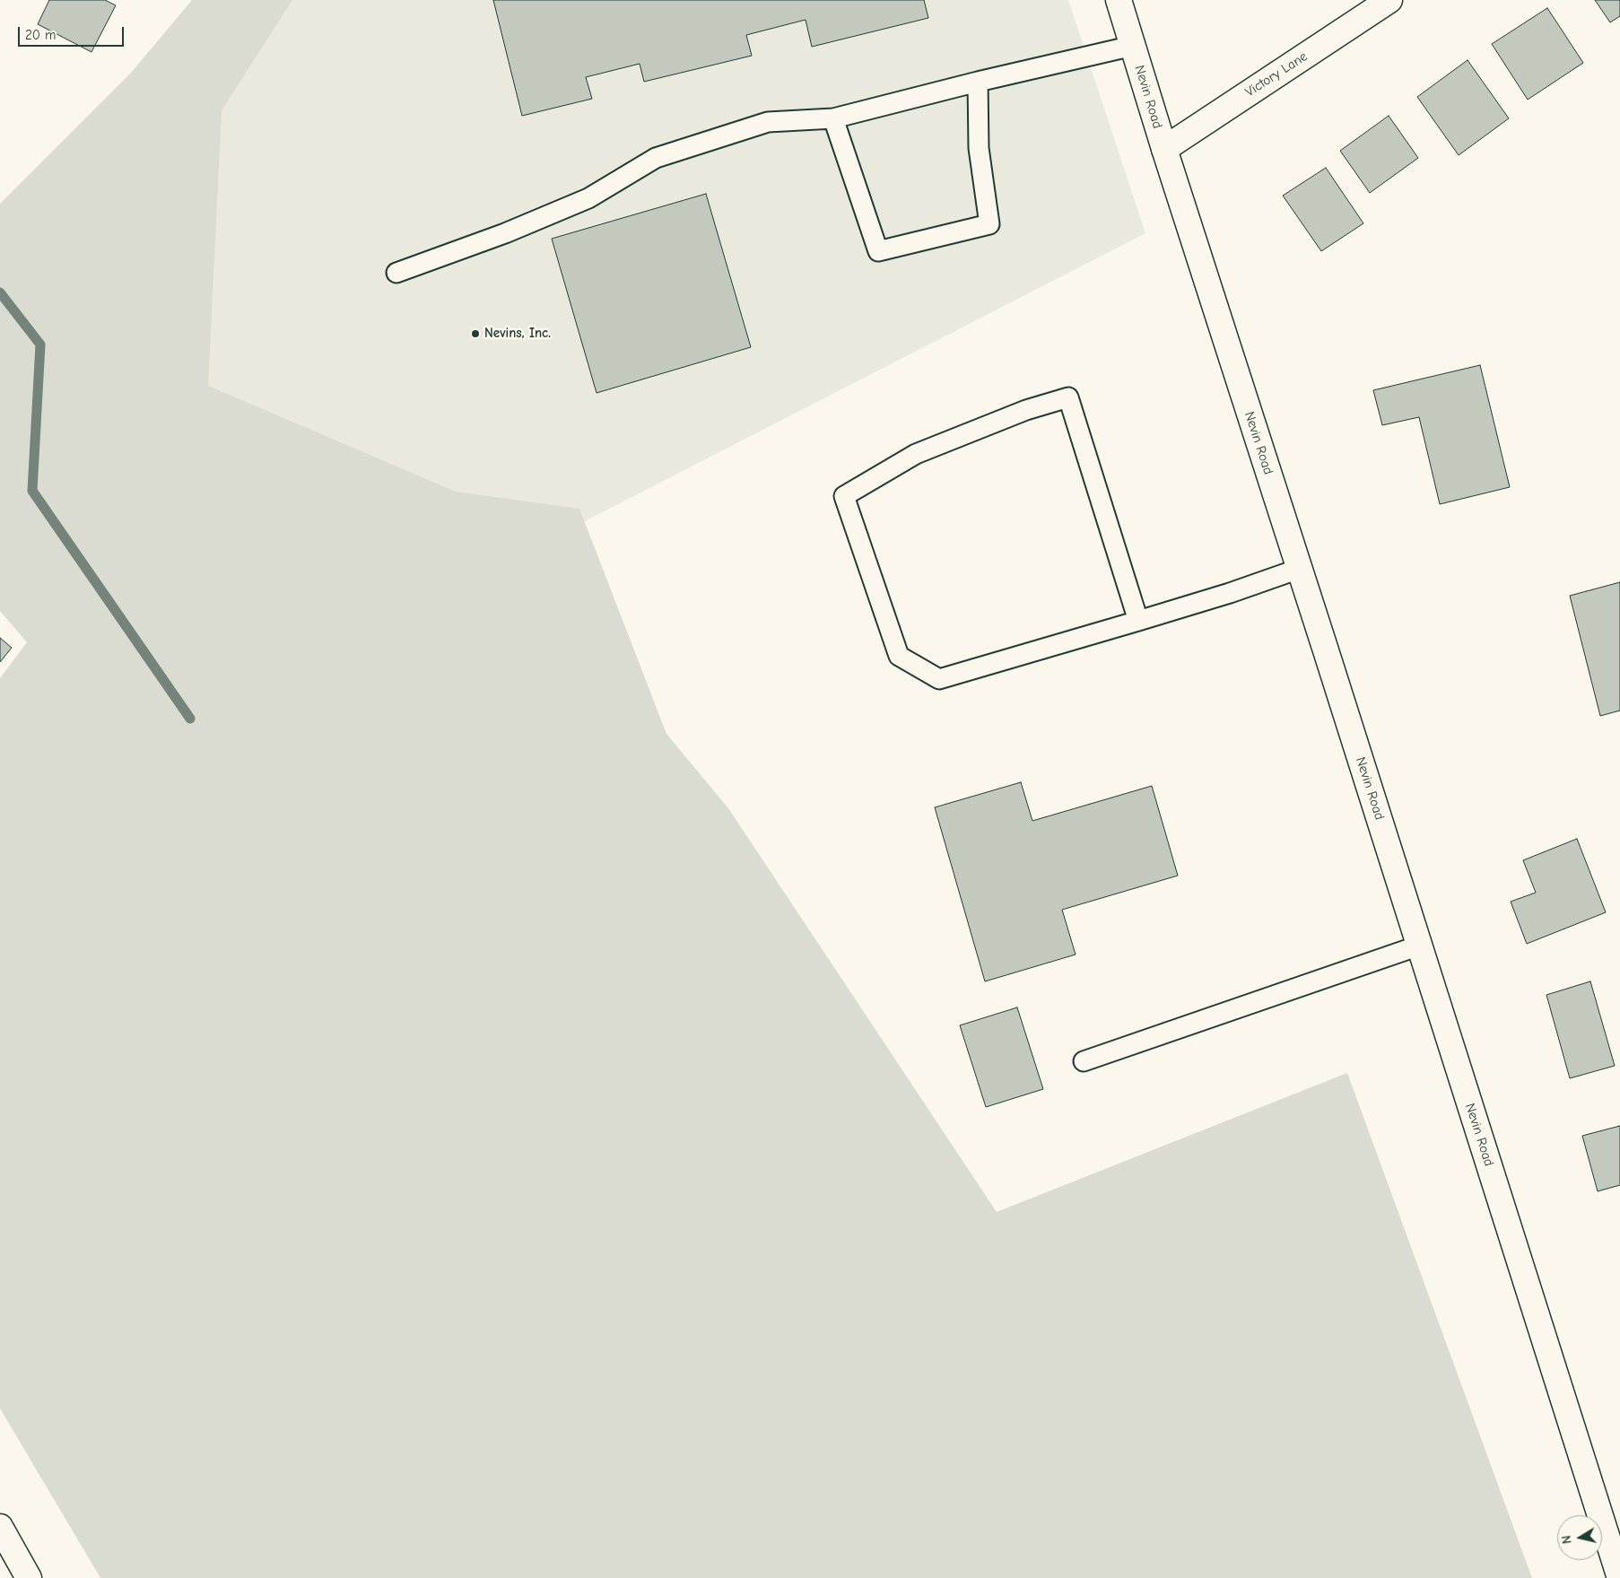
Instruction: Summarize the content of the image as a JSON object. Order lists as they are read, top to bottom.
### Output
{
  "streets": {
    "street": ["Victory Lane", "Nevin Road"]
  },
  "crossings": [
    ["Victory Lane", "Nevin Road"]
  ],
  "places": ["Nevins, Inc."],
  "scale_bar": "20 m",
  "north": "left"
}
